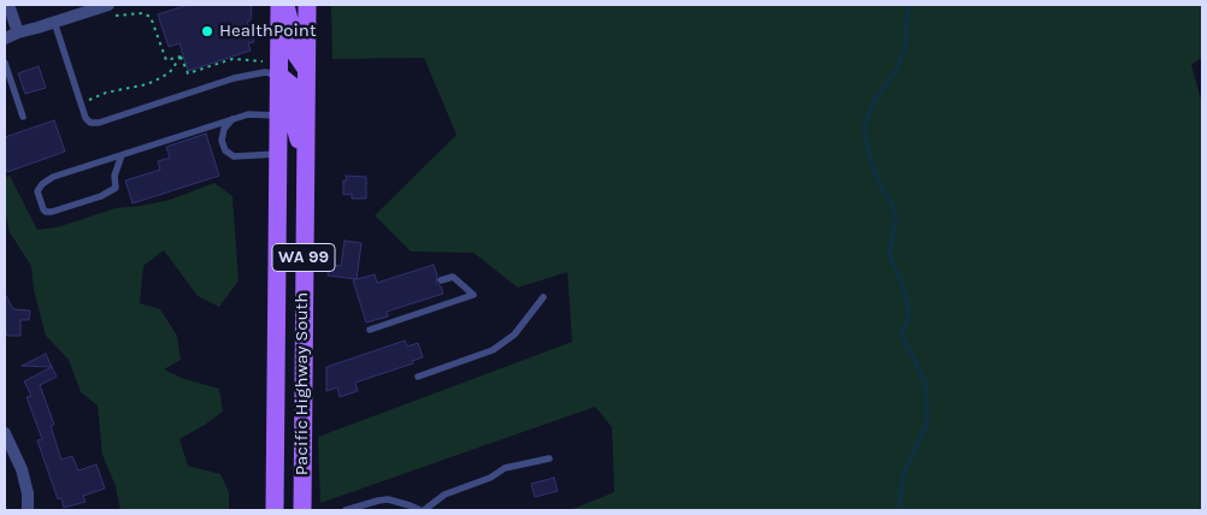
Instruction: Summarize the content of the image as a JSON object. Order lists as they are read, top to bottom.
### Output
{
  "streets": {
    "main road": ["WA 99", "Pacific Highway South"]
  },
  "places": ["HealthPoint"]
}
